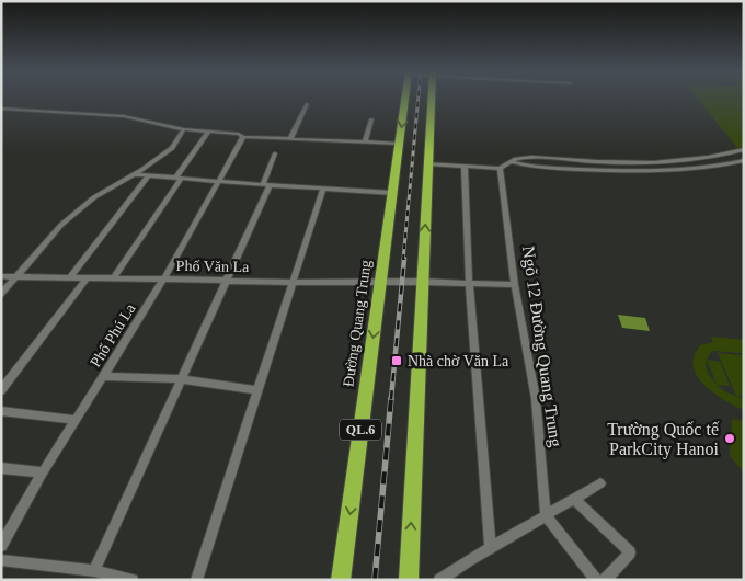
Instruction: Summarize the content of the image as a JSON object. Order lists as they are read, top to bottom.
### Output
{
  "streets": {
    "highway": ["Đường Quang Trung", "QL.6"],
    "street": ["Phố Văn La", "Phố Phú La", "Ngõ 12 Đường Quang Trung"]
  },
  "crossings": [
    ["Phố Văn La", "Đường Quang Trung"],
    ["Phố Văn La", "Phố Phú La"],
    ["Phố Văn La", "Ngõ 12 Đường Quang Trung"]
  ],
  "places": {
    "transit": ["Nhà chờ Văn La"],
    "other": ["Trường Quốc tế ParkCity Hanoi"]
  }
}
